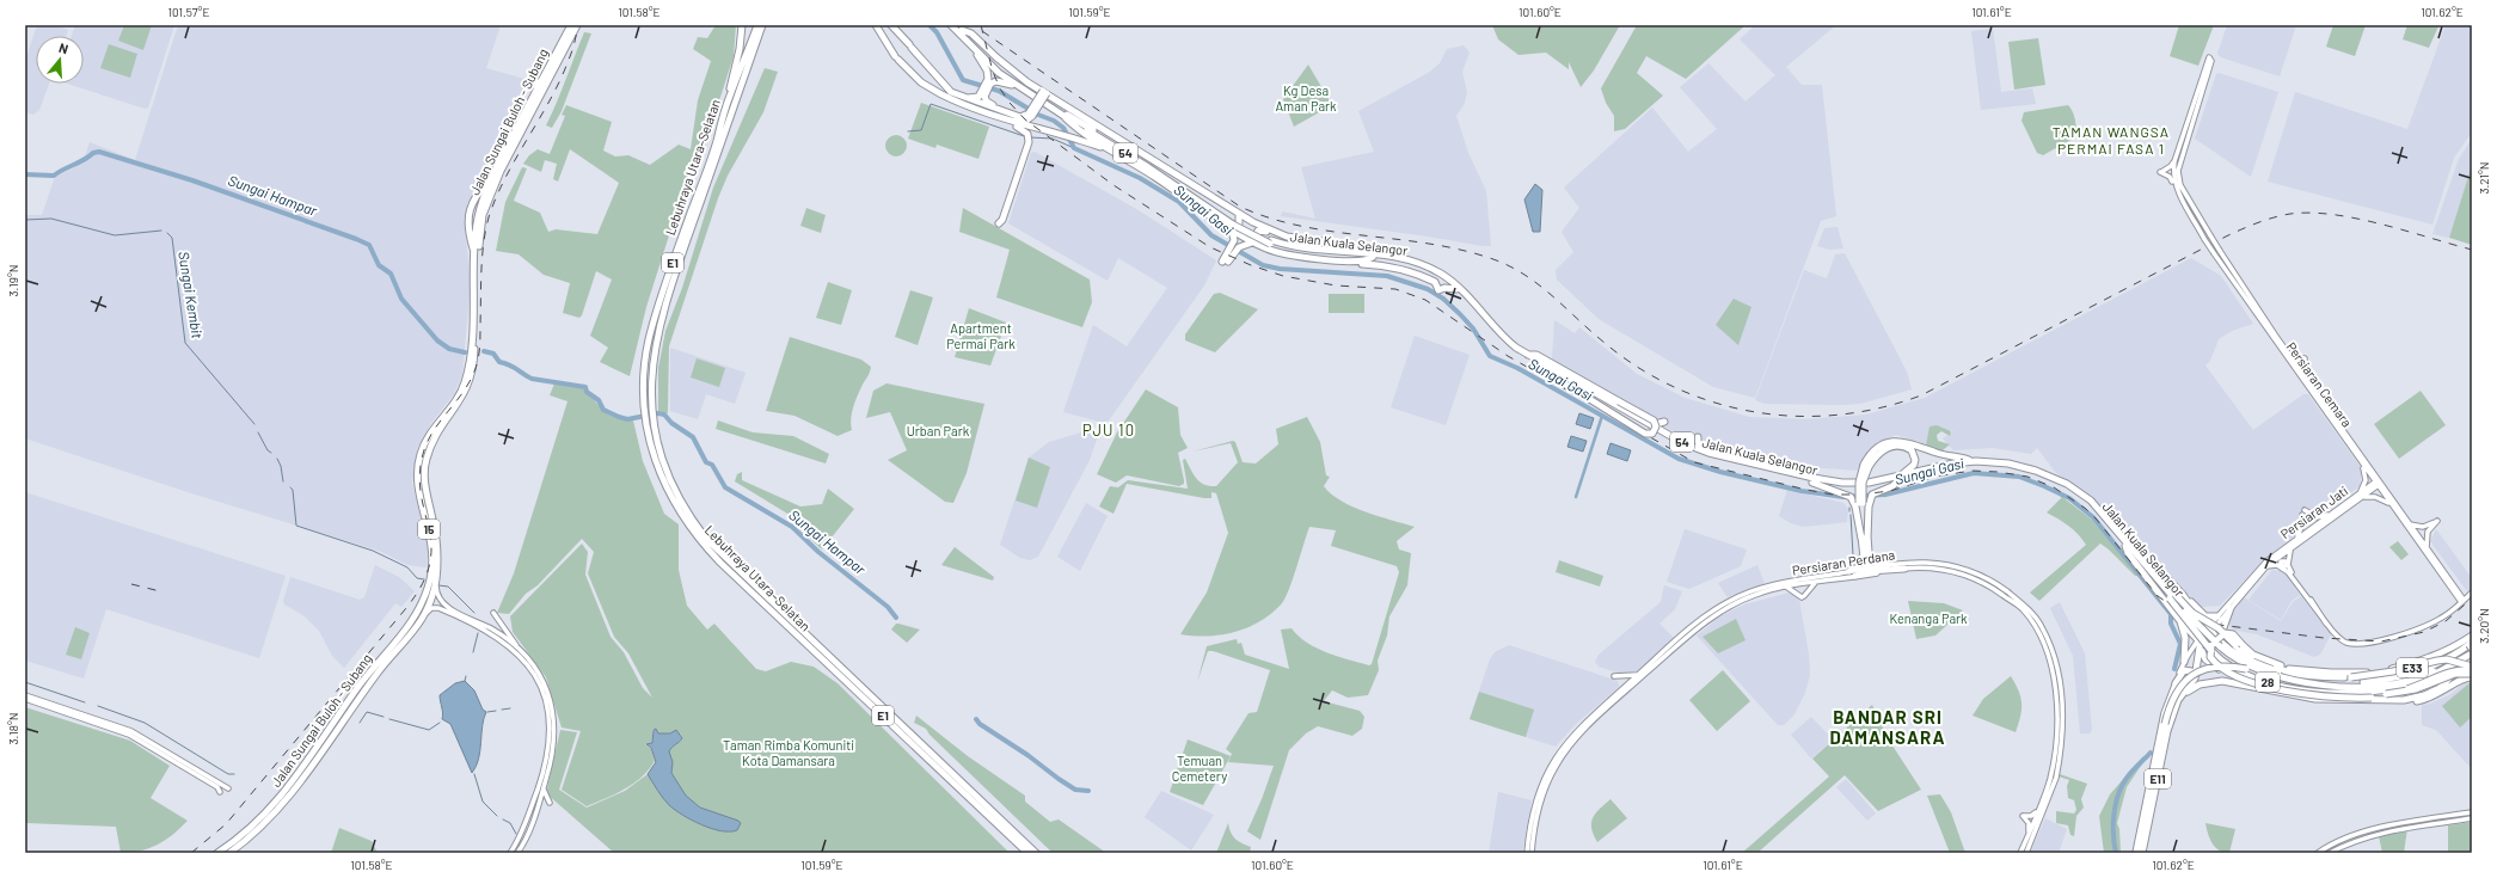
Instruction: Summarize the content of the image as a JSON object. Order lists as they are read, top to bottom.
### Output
{
  "streets": {
    "highway": [
      "Jalan Sungai Buloh - Subang",
      "54",
      "Lebuhraya Utara–Selatan",
      "Jalan Kuala Selangor",
      "E1",
      "15",
      "E33",
      "28",
      "E11"
    ],
    "main road": ["Persiaran Cemara", "Persiaran Jati", "Persiaran Perdana"]
  },
  "crossings": [
    ["Jalan Kuala Selangor", "E33"],
    ["Jalan Kuala Selangor", "28"],
    ["Persiaran Cemara", "Persiaran Jati"],
    ["28", "E11"]
  ],
  "districts": ["TAMAN WANGSA PERMAI FASA 1", "PJU 10", "BANDAR SRI DAMANSARA"],
  "water": ["Sungai Hampar", "Sungai Gasi", "Sungai Kembit"],
  "parks": [
    "Kg Desa Aman Park",
    "Apartment Permai Park",
    "Urban Park",
    "Kenanga Park",
    "Taman Rimba Komuniti Kota Damansara",
    "Temuan Cemetery"
  ],
  "north": "top",
  "coordinates": [
    "101.57°E",
    "101.58°E",
    "101.59°E",
    "101.60°E",
    "101.61°E",
    "101.62°E",
    "3.21°N",
    "3.19°N",
    "3.20°N",
    "3.18°N"
  ]
}
